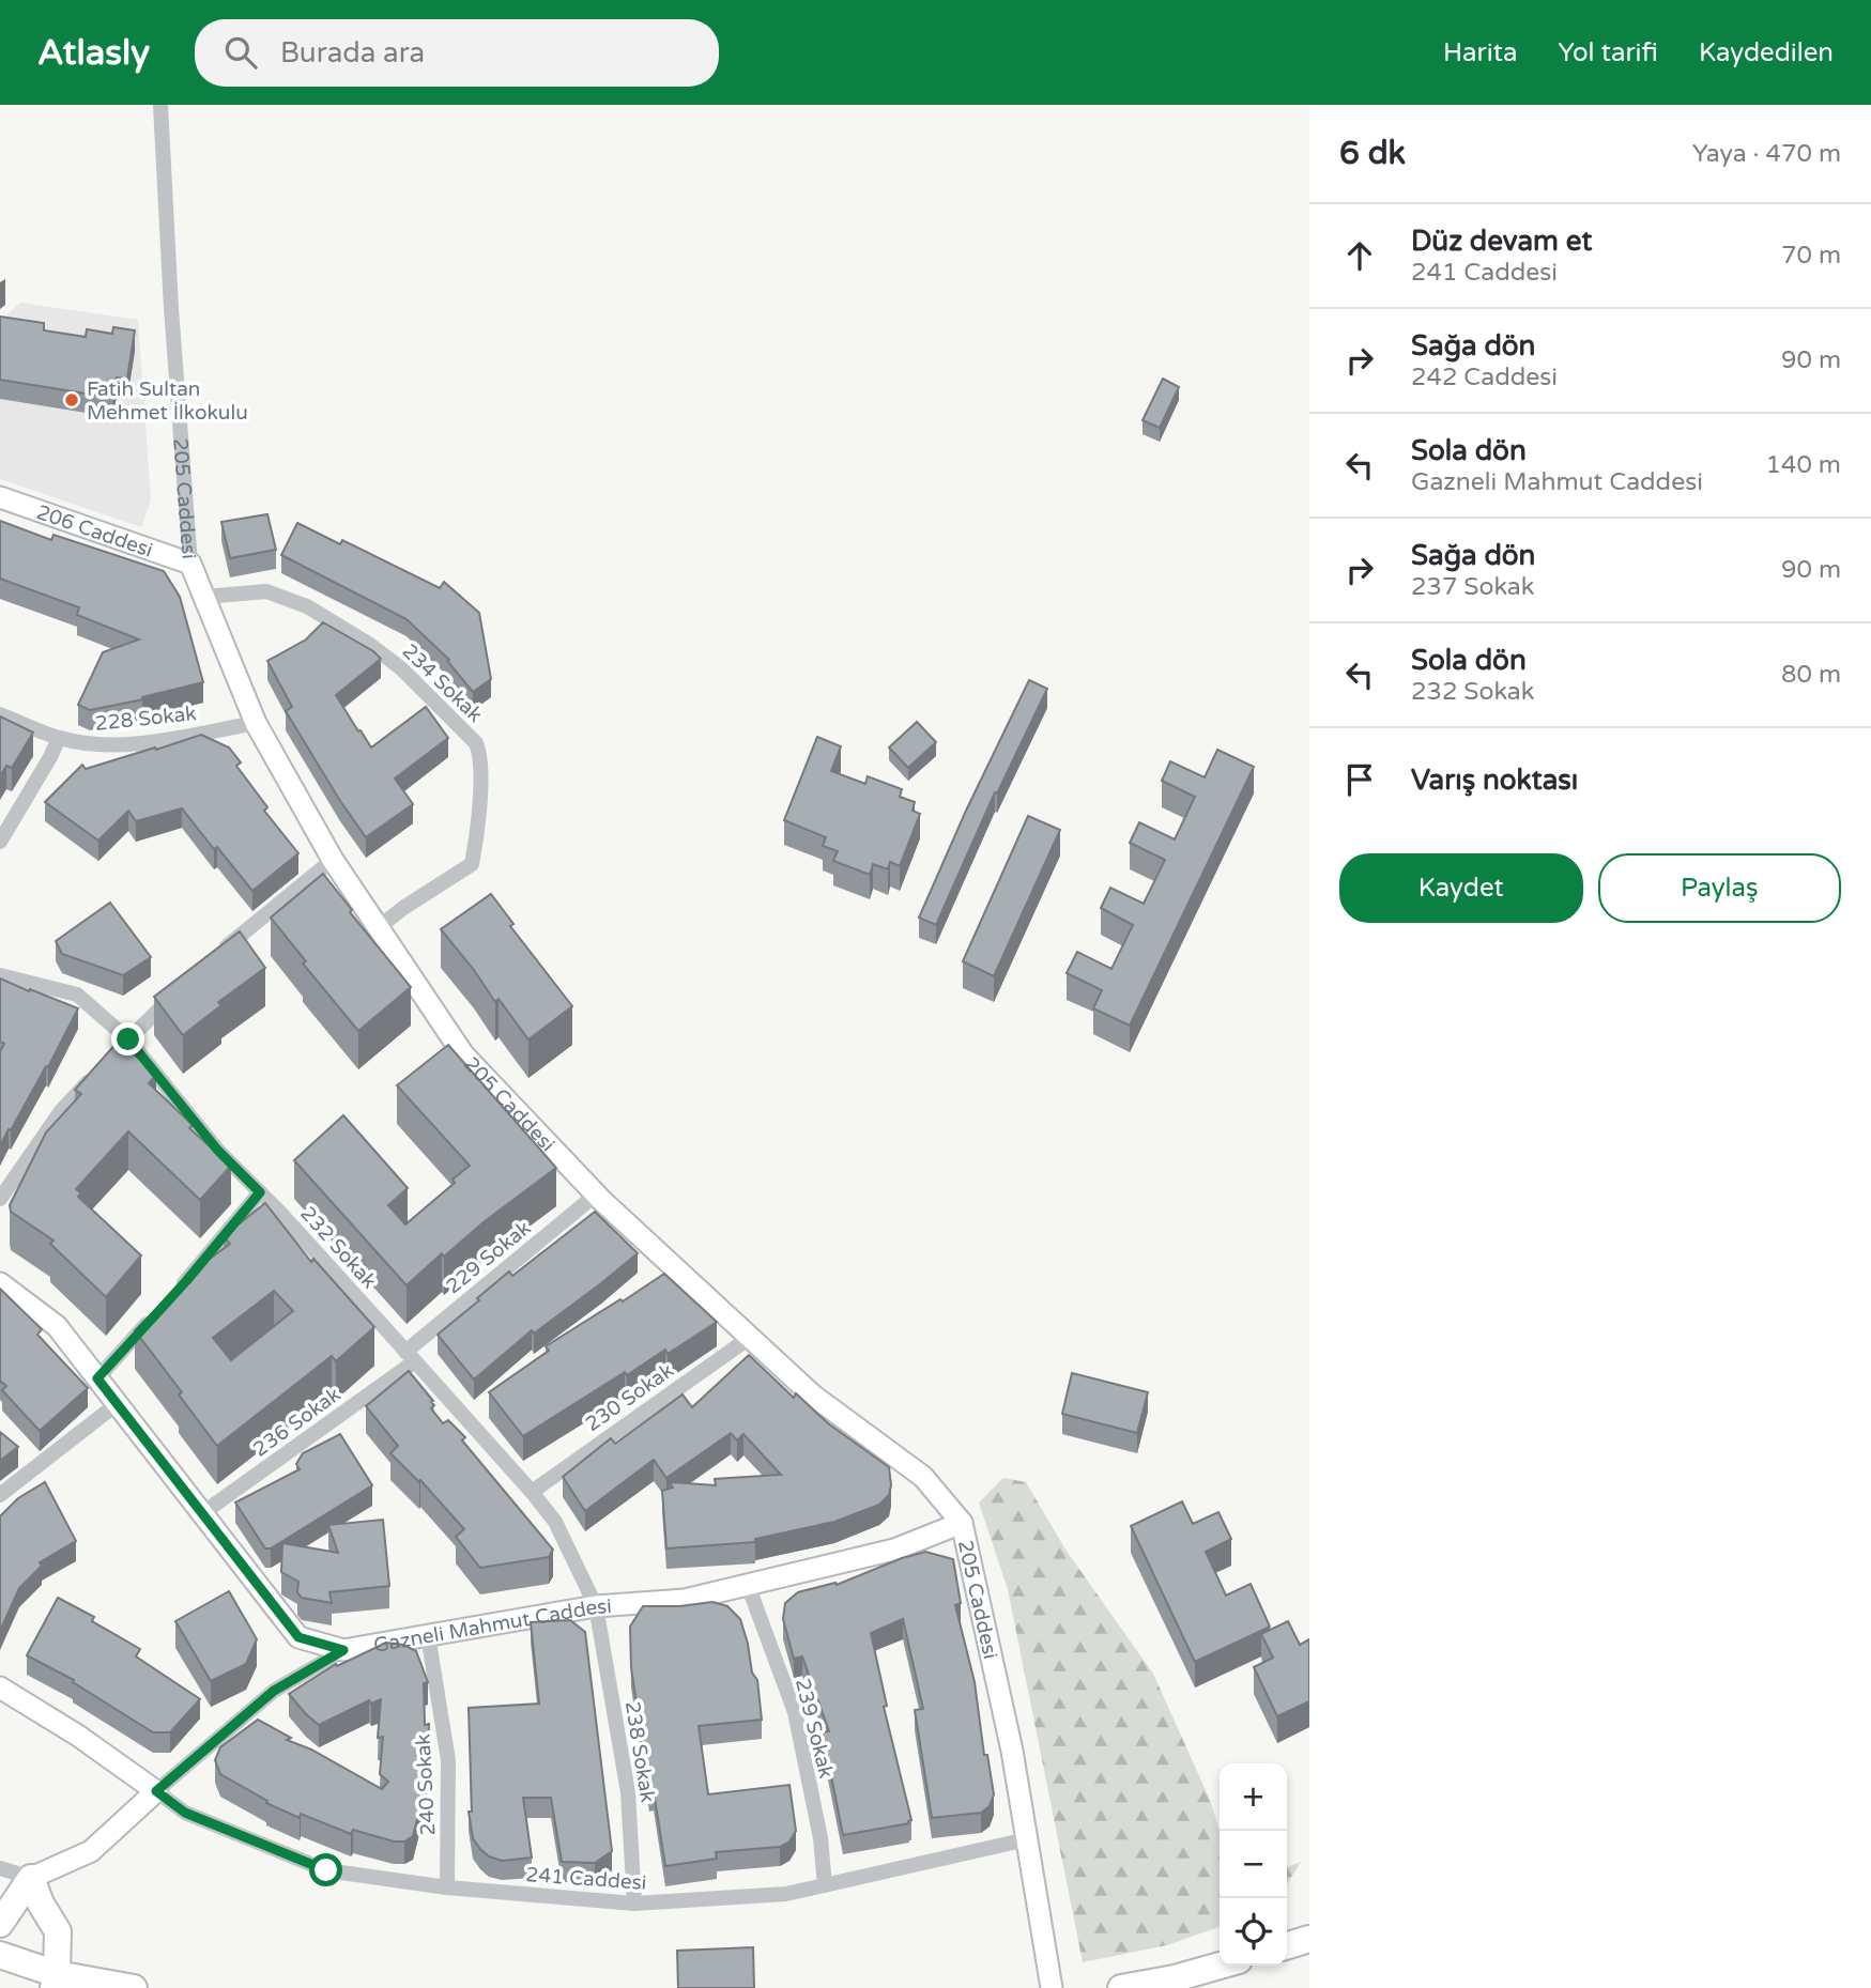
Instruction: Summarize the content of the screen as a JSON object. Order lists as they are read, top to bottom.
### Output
{
  "streets": {
    "street": [
      "205 Caddesi",
      "206 Caddesi",
      "234 Sokak",
      "228 Sokak",
      "232 Sokak",
      "229 Sokak",
      "230 Sokak",
      "236 Sokak",
      "Gazneli Mahmut Caddesi",
      "239 Sokak",
      "238 Sokak",
      "240 Sokak",
      "241 Caddesi"
    ]
  },
  "crossings": [
    ["205 Caddesi", "206 Caddesi"],
    ["205 Caddesi", "234 Sokak"],
    ["205 Caddesi", "228 Sokak"],
    ["205 Caddesi", "229 Sokak"],
    ["205 Caddesi", "230 Sokak"],
    ["205 Caddesi", "Gazneli Mahmut Caddesi"],
    ["205 Caddesi", "241 Caddesi"],
    ["232 Sokak", "229 Sokak"],
    ["232 Sokak", "230 Sokak"],
    ["232 Sokak", "236 Sokak"],
    ["232 Sokak", "Gazneli Mahmut Caddesi"],
    ["232 Sokak", "238 Sokak"],
    ["229 Sokak", "236 Sokak"],
    ["236 Sokak", "Gazneli Mahmut Caddesi"],
    ["Gazneli Mahmut Caddesi", "239 Sokak"],
    ["Gazneli Mahmut Caddesi", "238 Sokak"],
    ["Gazneli Mahmut Caddesi", "240 Sokak"],
    ["239 Sokak", "241 Caddesi"],
    ["238 Sokak", "241 Caddesi"],
    ["240 Sokak", "241 Caddesi"]
  ],
  "places": ["Fatih Sultan Mehmet İlkokulu"],
  "page": {
    "header": "Atlasly",
    "search": "Burada ara",
    "nav": ["Harita", "Yol tarifi", "Kaydedilen"],
    "heading": ["6 dk", "Yaya · 470 m"],
    "list": [
      ["Düz devam et", "241 Caddesi", "70 m"],
      ["Sağa dön", "242 Caddesi", "90 m"],
      ["Sola dön", "Gazneli Mahmut Caddesi", "140 m"],
      ["Sağa dön", "237 Sokak", "90 m"],
      ["Sola dön", "232 Sokak", "80 m"],
      "Varış noktası"
    ],
    "buttons": ["Kaydet", "Paylaş"],
    "map_buttons": ["+", "−"]
  }
}
